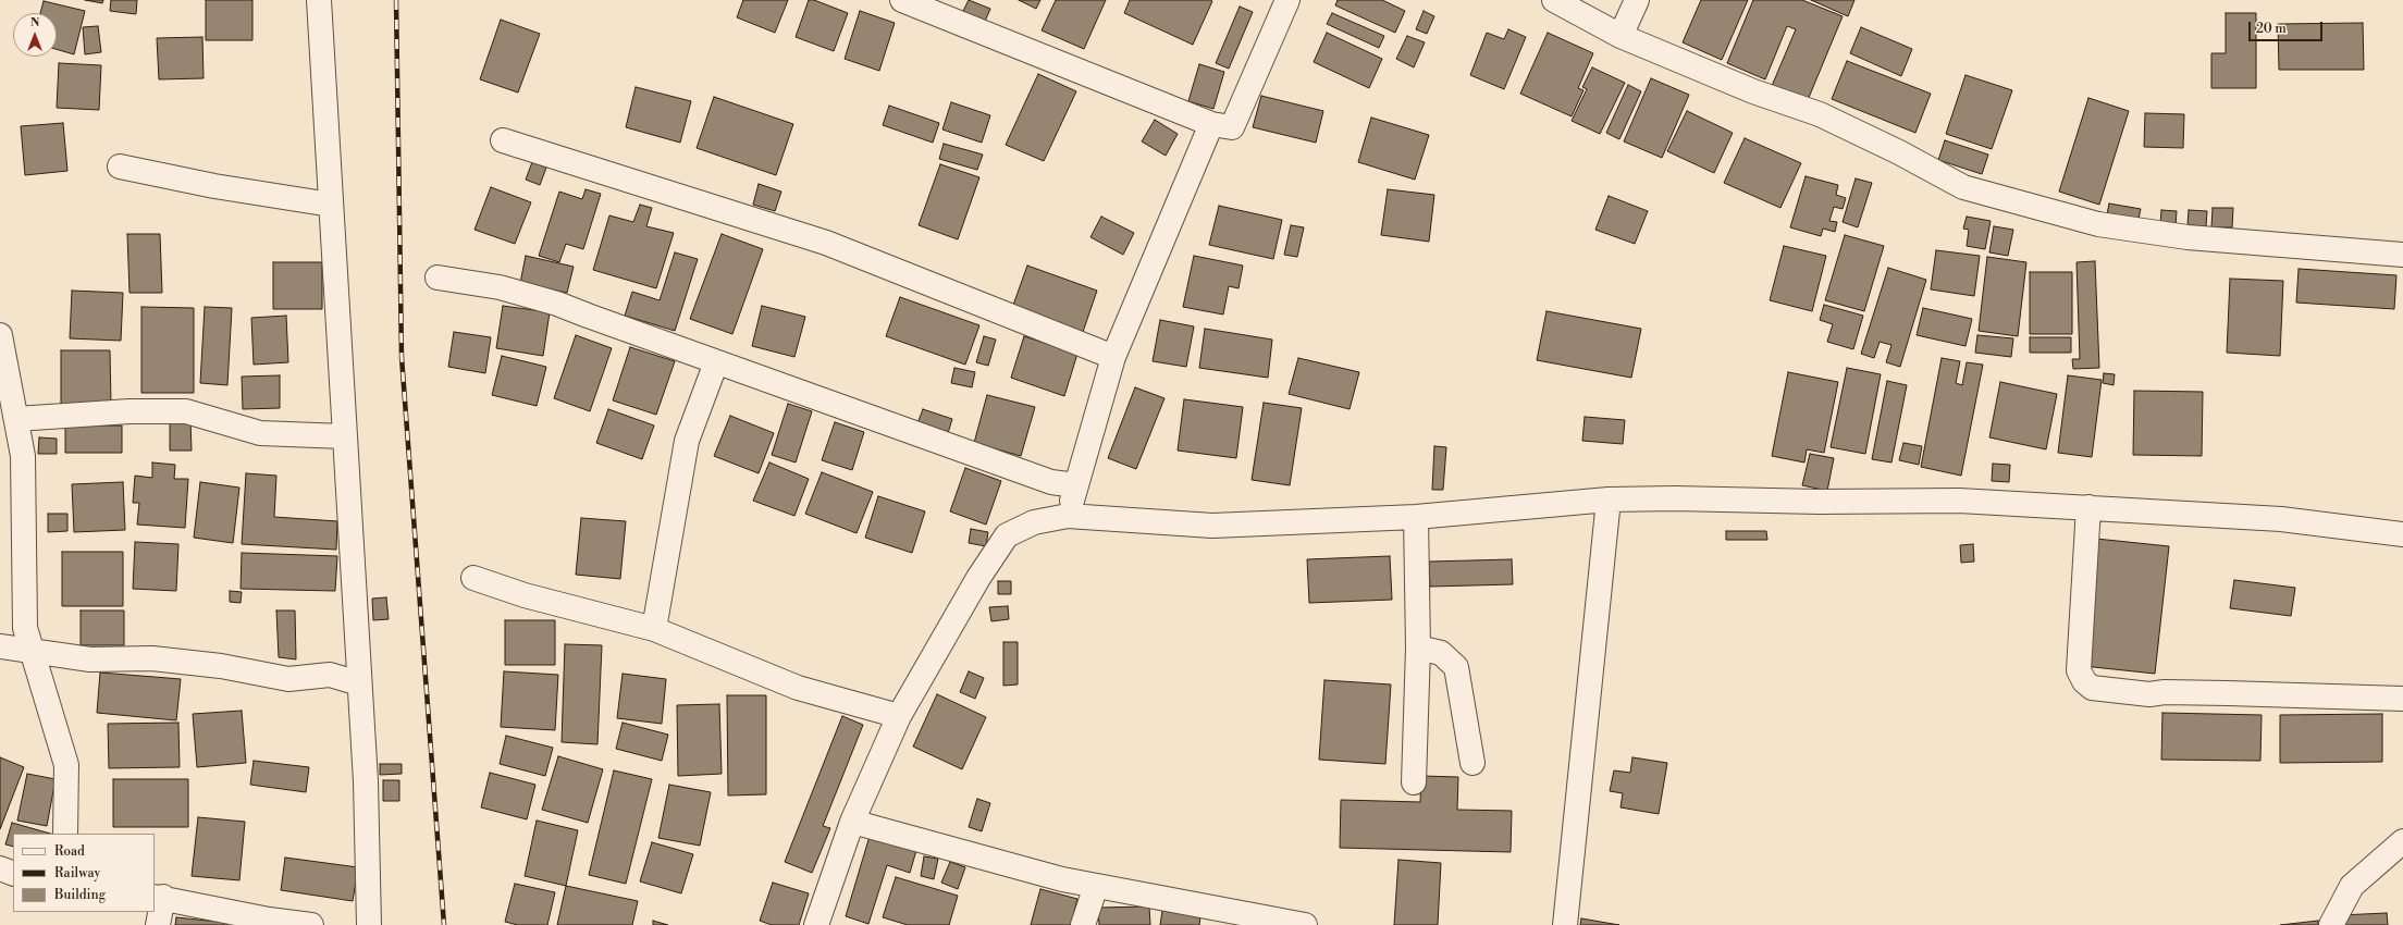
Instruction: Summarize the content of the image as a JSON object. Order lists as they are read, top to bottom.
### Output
{
  "legend": ["Road", "Railway", "Building"],
  "scale_bar": "20 m",
  "north": "top"
}
